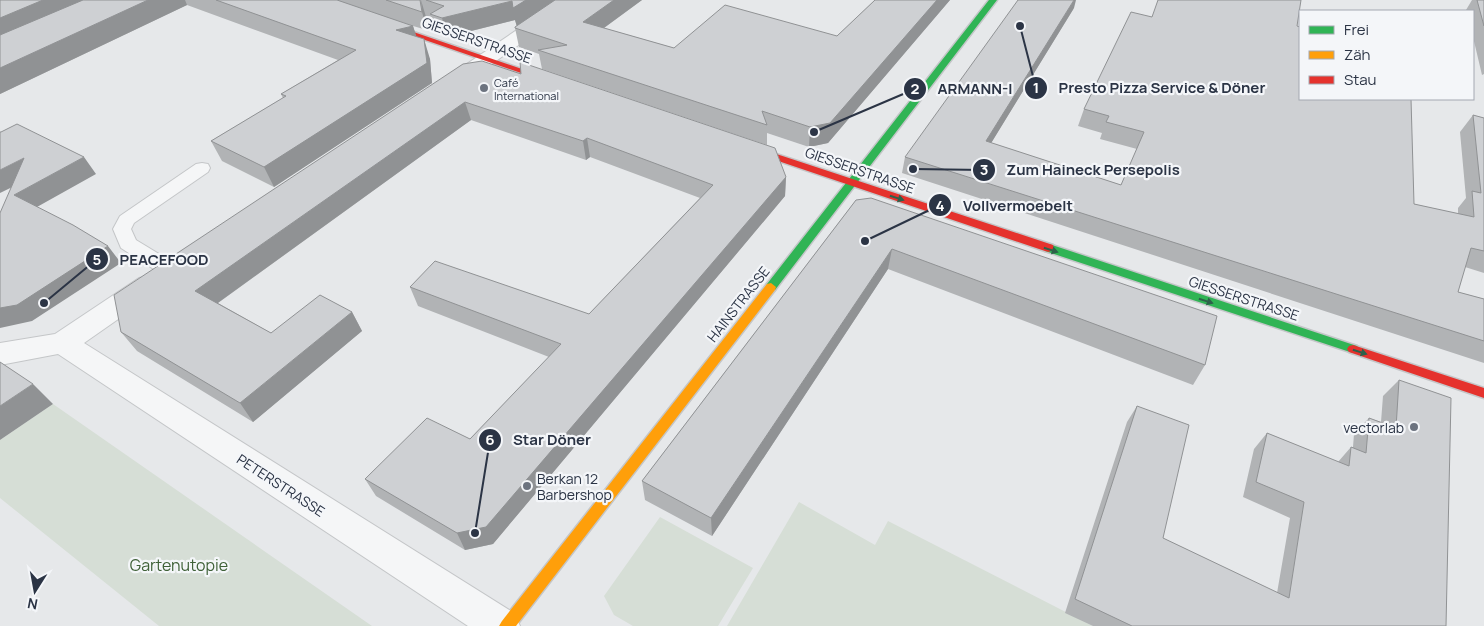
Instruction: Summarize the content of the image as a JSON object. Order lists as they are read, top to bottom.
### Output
{
  "streets": {
    "street": ["GIESSERSTRASSE", "HAINSTRASSE", "PETERSTRASSE"]
  },
  "crossings": [
    ["GIESSERSTRASSE", "HAINSTRASSE"]
  ],
  "one_way": ["GIESSERSTRASSE"],
  "parks": ["Gartenutopie"],
  "places": [
    "Presto Pizza Service & Döner",
    "Café International",
    "ARMANN-I",
    "Zum Haineck Persepolis",
    "Vollvermoebelt",
    "PEACEFOOD",
    "vectorlab",
    "Berkan 12 Barbershop",
    "Star Döner"
  ],
  "legend": ["Frei", "Zäh", "Stau"],
  "north": "bottom"
}
